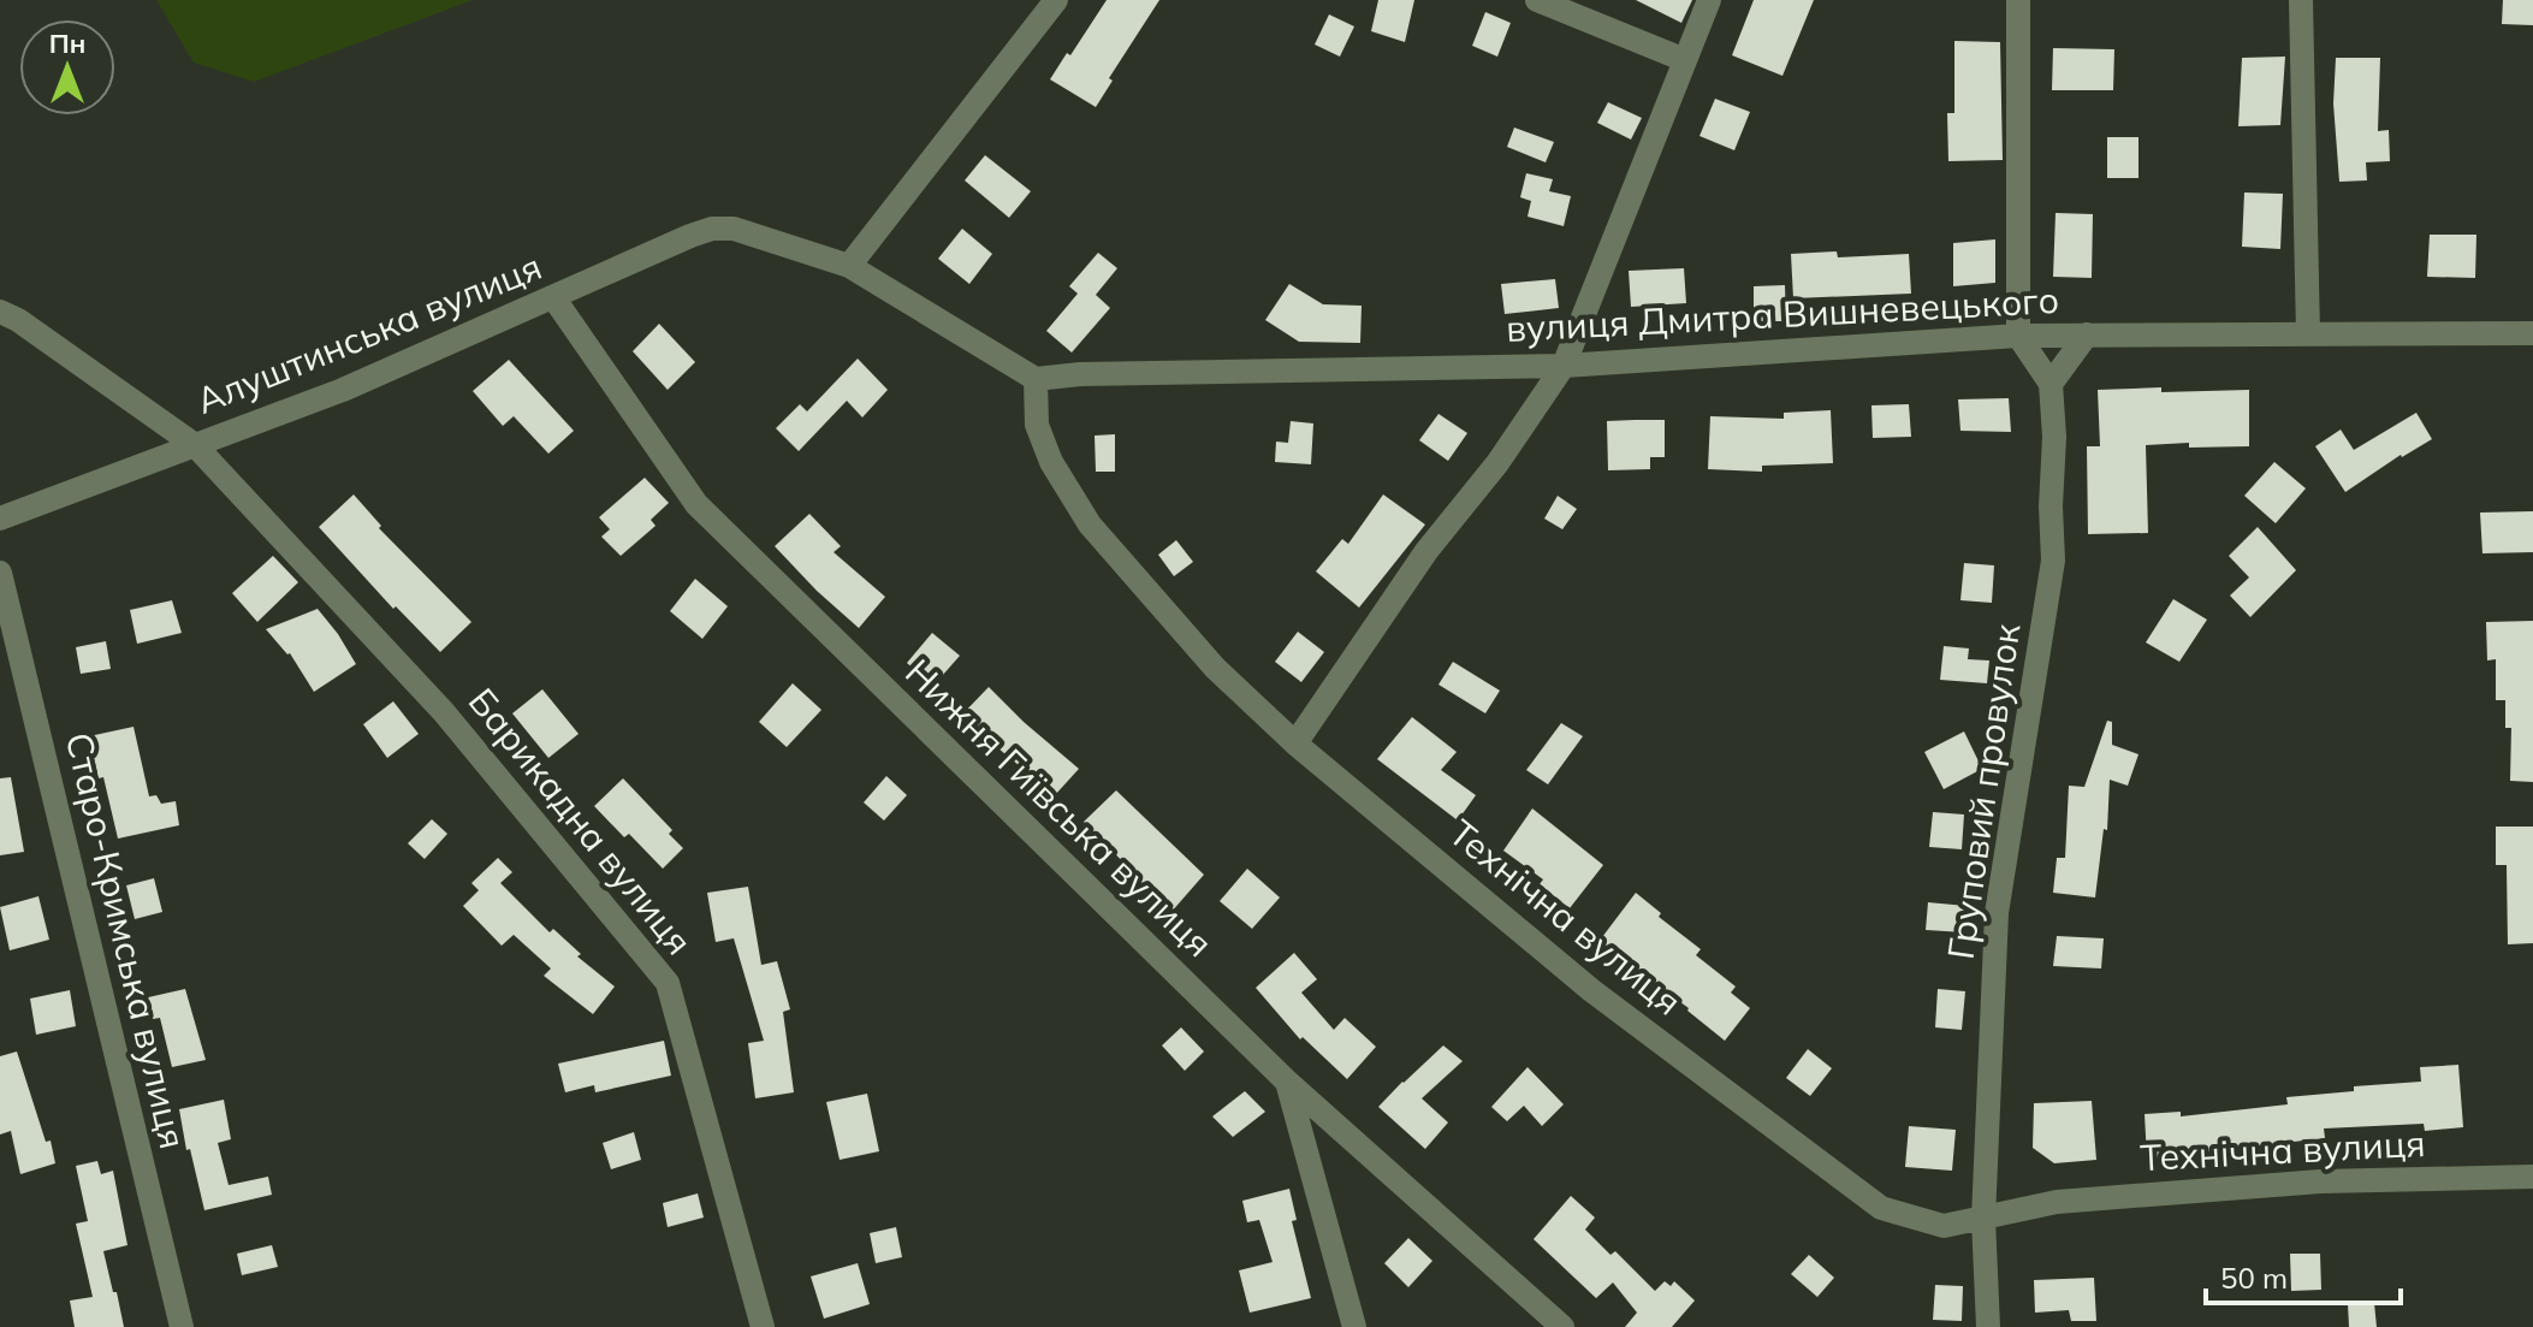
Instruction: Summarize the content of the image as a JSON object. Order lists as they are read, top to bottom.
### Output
{
  "streets": {
    "street": [
      "вулиця Дмитра Вишневецького",
      "Алуштинська вулиця",
      "Груповий провулок",
      "Нижня Гиївська вулиця",
      "Барикадна вулиця",
      "Технічна вулиця",
      "Старо-Кримська вулиця"
    ]
  },
  "crossings": [
    ["вулиця Дмитра Вишневецького", "Технічна вулиця"],
    ["Алуштинська вулиця", "Нижня Гиївська вулиця"],
    ["Алуштинська вулиця", "Барикадна вулиця"],
    ["Груповий провулок", "Технічна вулиця"]
  ],
  "scale_bar": "50 m",
  "north": "top"
}
